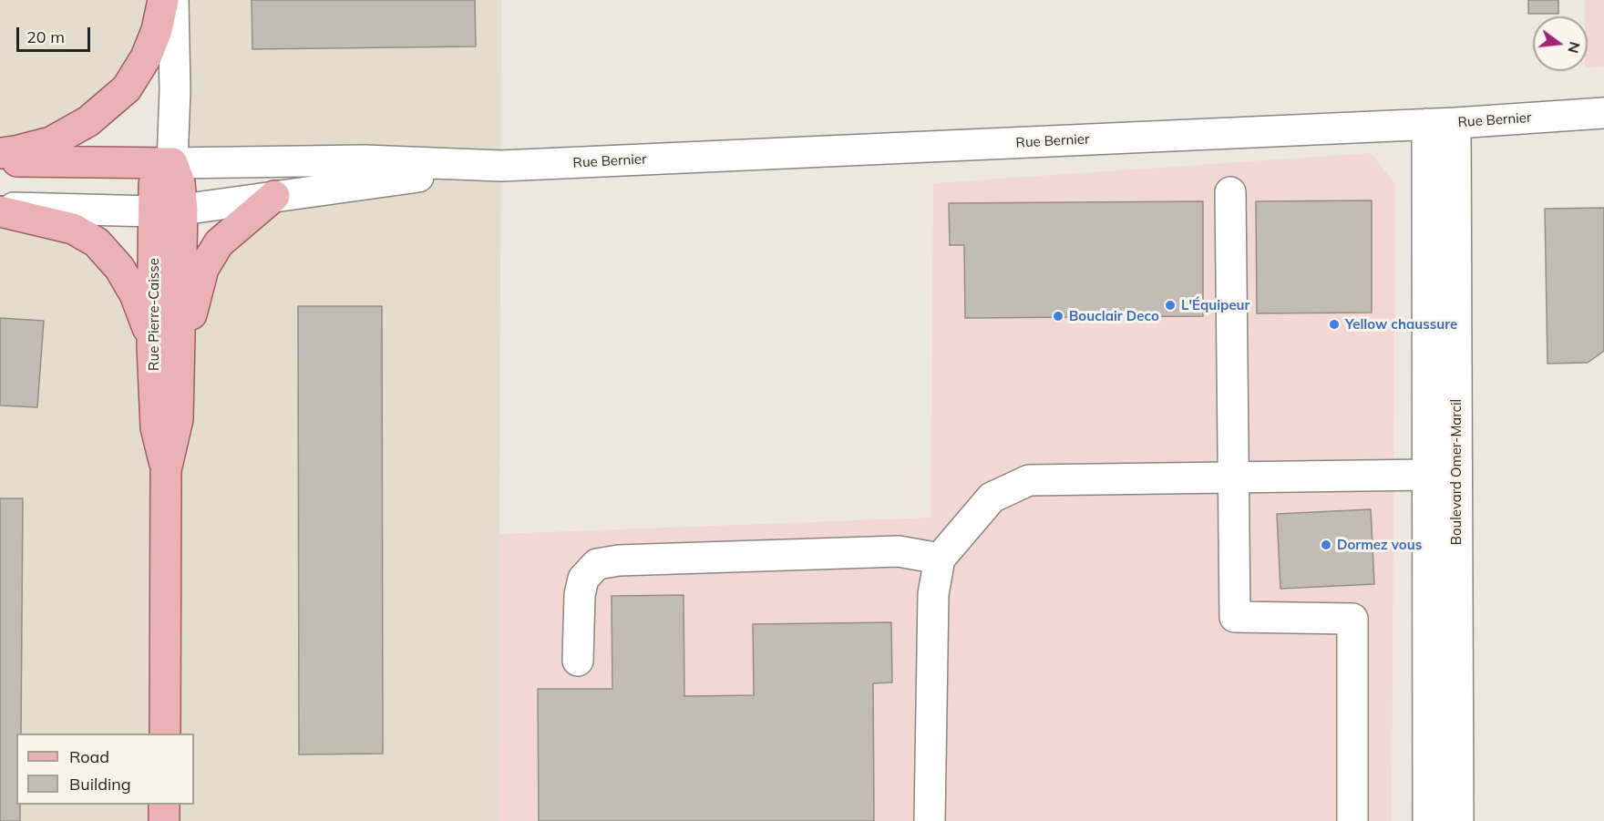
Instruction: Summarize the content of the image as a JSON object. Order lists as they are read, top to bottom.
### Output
{
  "streets": {
    "main road": ["Rue Pierre-Caisse"],
    "street": ["Rue Bernier", "Boulevard Omer-Marcil"]
  },
  "crossings": [
    ["Rue Bernier", "Rue Pierre-Caisse"],
    ["Rue Bernier", "Boulevard Omer-Marcil"]
  ],
  "places": [
    "L'Équipeur",
    "Bouclair Deco",
    "Yellow chaussure",
    "Dormez vous"
  ],
  "legend": ["Road", "Building"],
  "scale_bar": "20 m",
  "north": "right"
}
